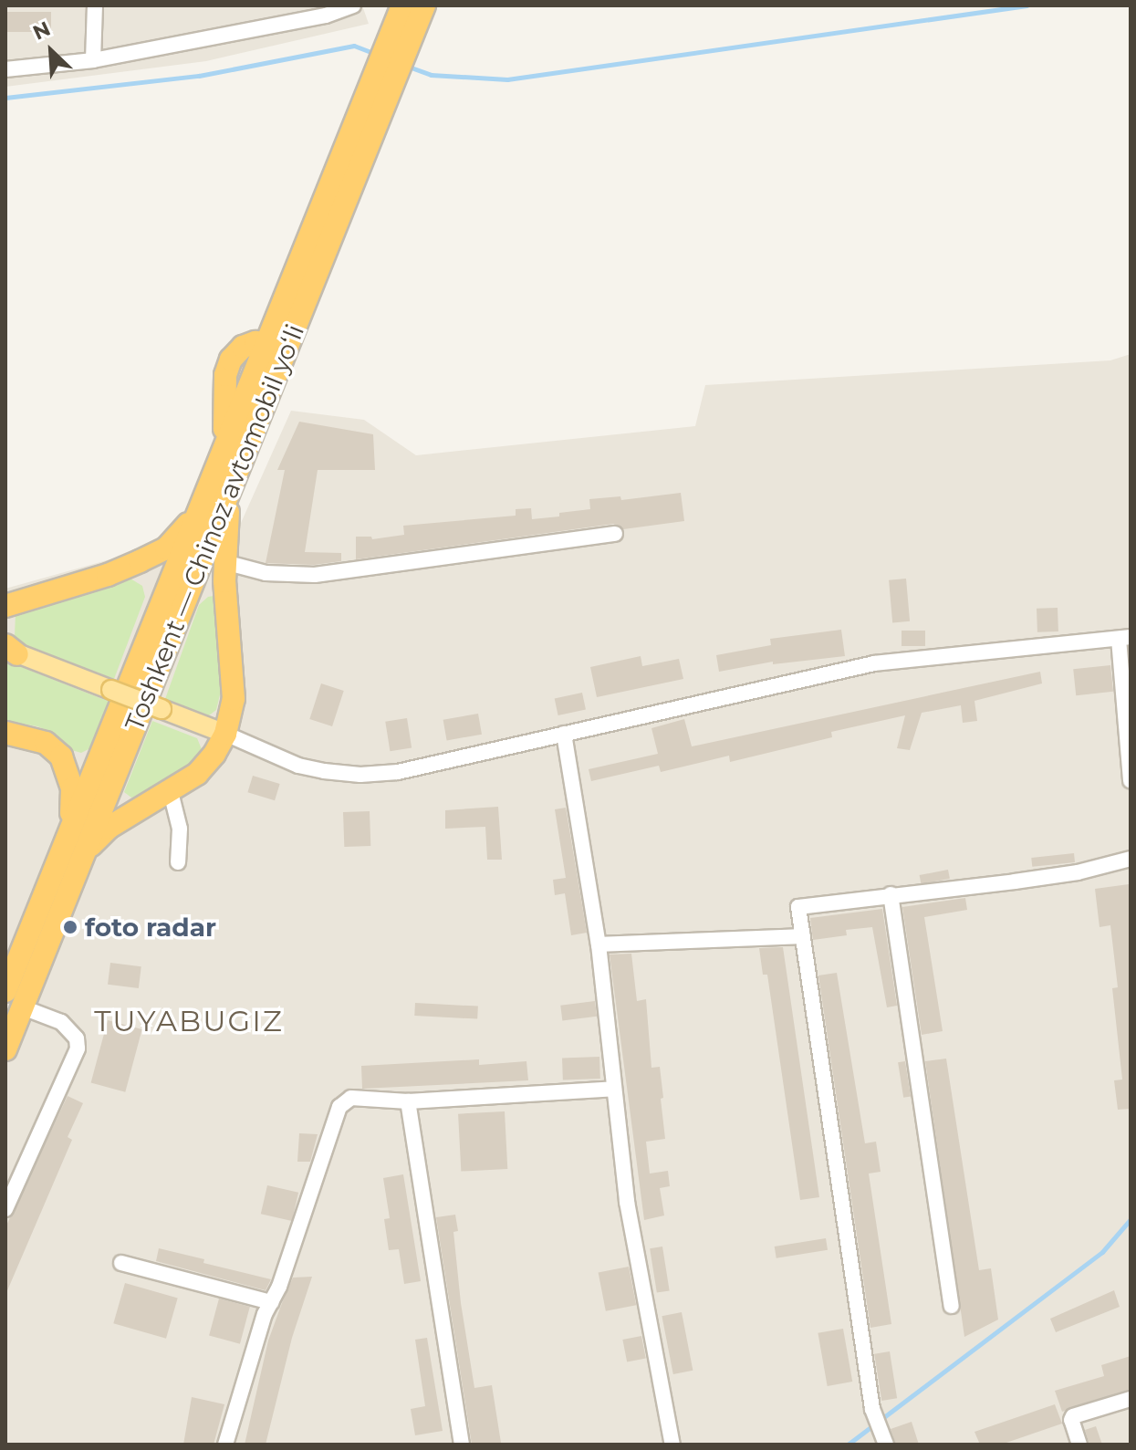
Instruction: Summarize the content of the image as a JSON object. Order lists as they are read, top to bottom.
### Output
{
  "streets": {
    "highway": ["Toshkent — Chinoz avtomobil yoʻli"]
  },
  "districts": ["TUYABUGIZ"],
  "places": ["foto radar"],
  "north": "top left"
}
